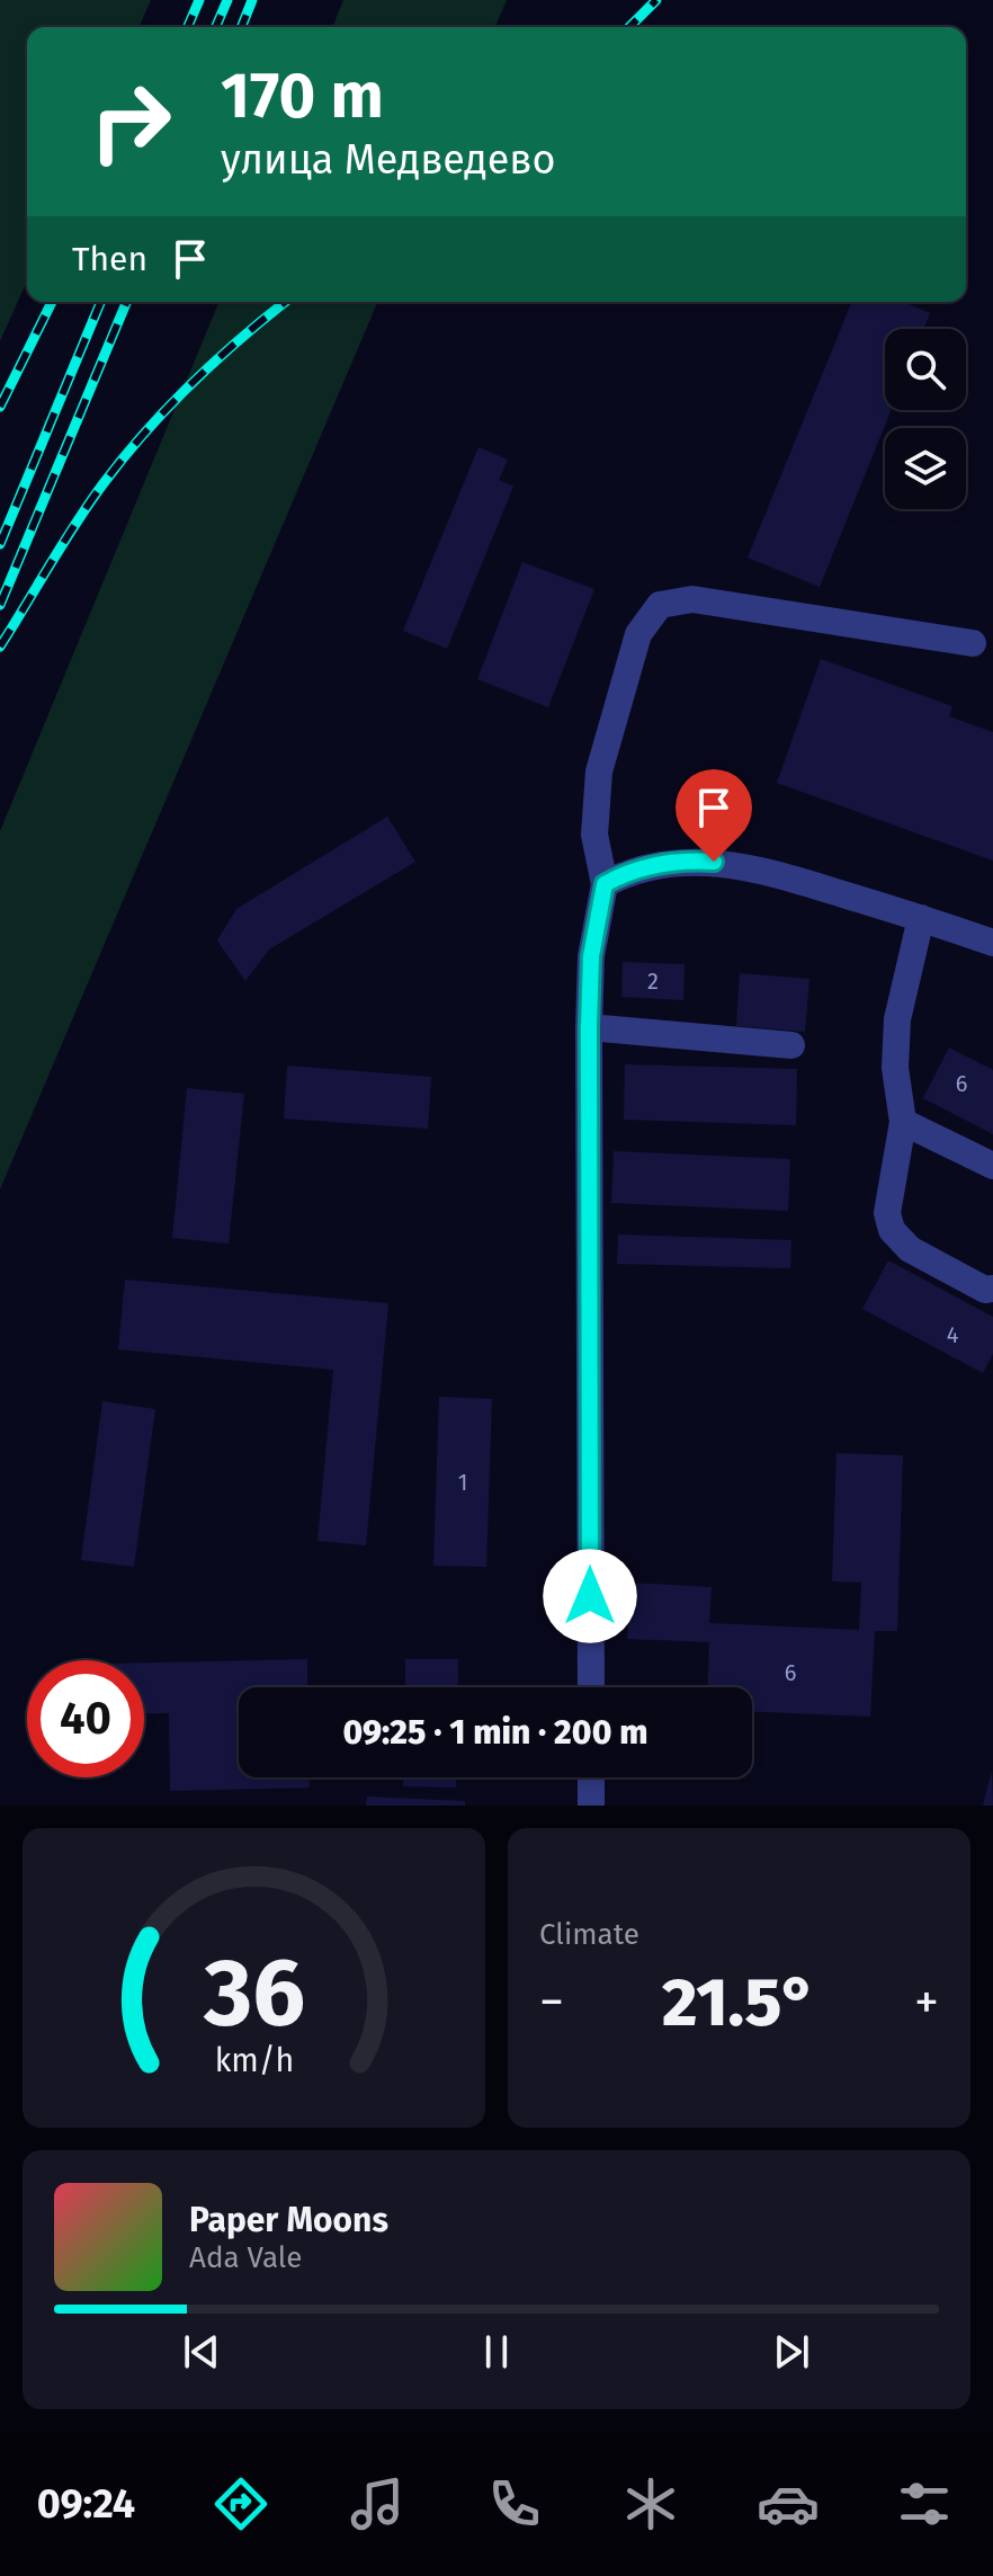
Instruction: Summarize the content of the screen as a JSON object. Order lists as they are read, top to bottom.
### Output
{
  "house_numbers": [
    "2",
    "6",
    "4",
    "1",
    "6"
  ],
  "page": {
    "turn": ["170 m", "улица Медведево"],
    "then": "Then",
    "limit": "40",
    "trip": "09:25 · 1 min · 200 m",
    "tile": "Climate",
    "heat": ["−", "21.5°", "+"],
    "song": ["Paper Moons", "Ada Vale"],
    "tabs": "09:24",
    "gauge": ["36", "km/h"]
  }
}
